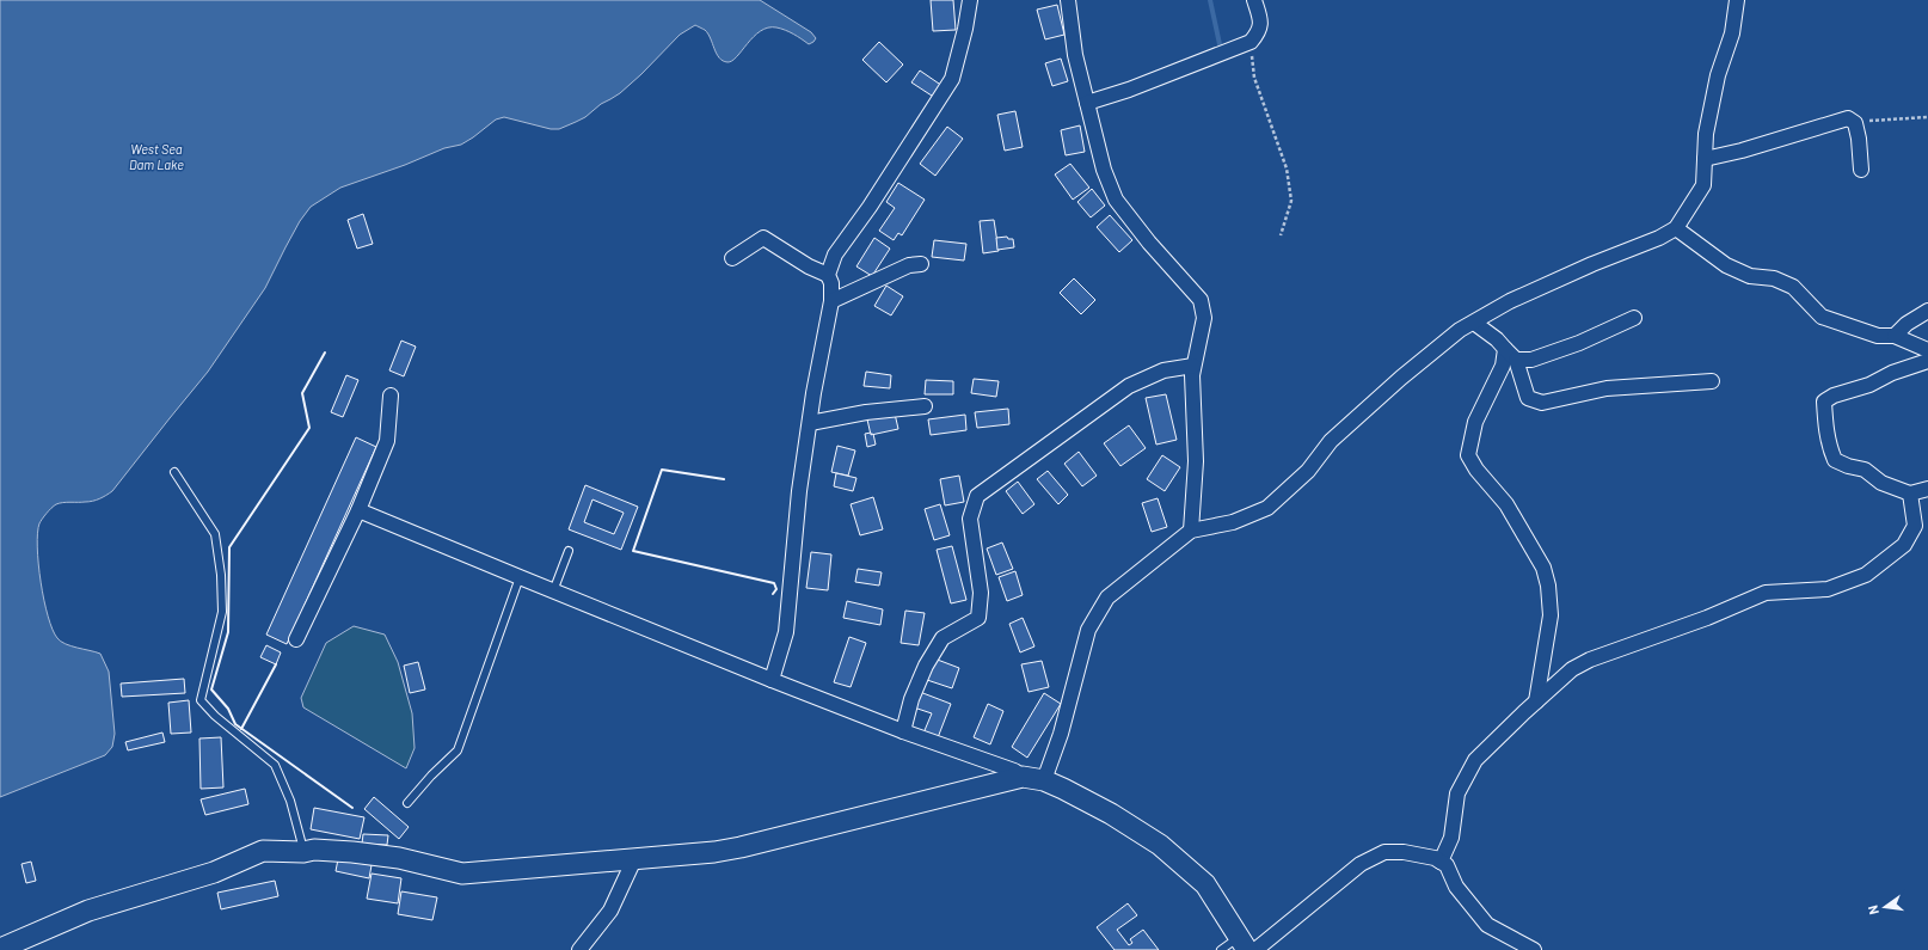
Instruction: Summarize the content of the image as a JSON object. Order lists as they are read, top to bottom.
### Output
{
  "water": ["West Sea Dam Lake"],
  "north": "left"
}
